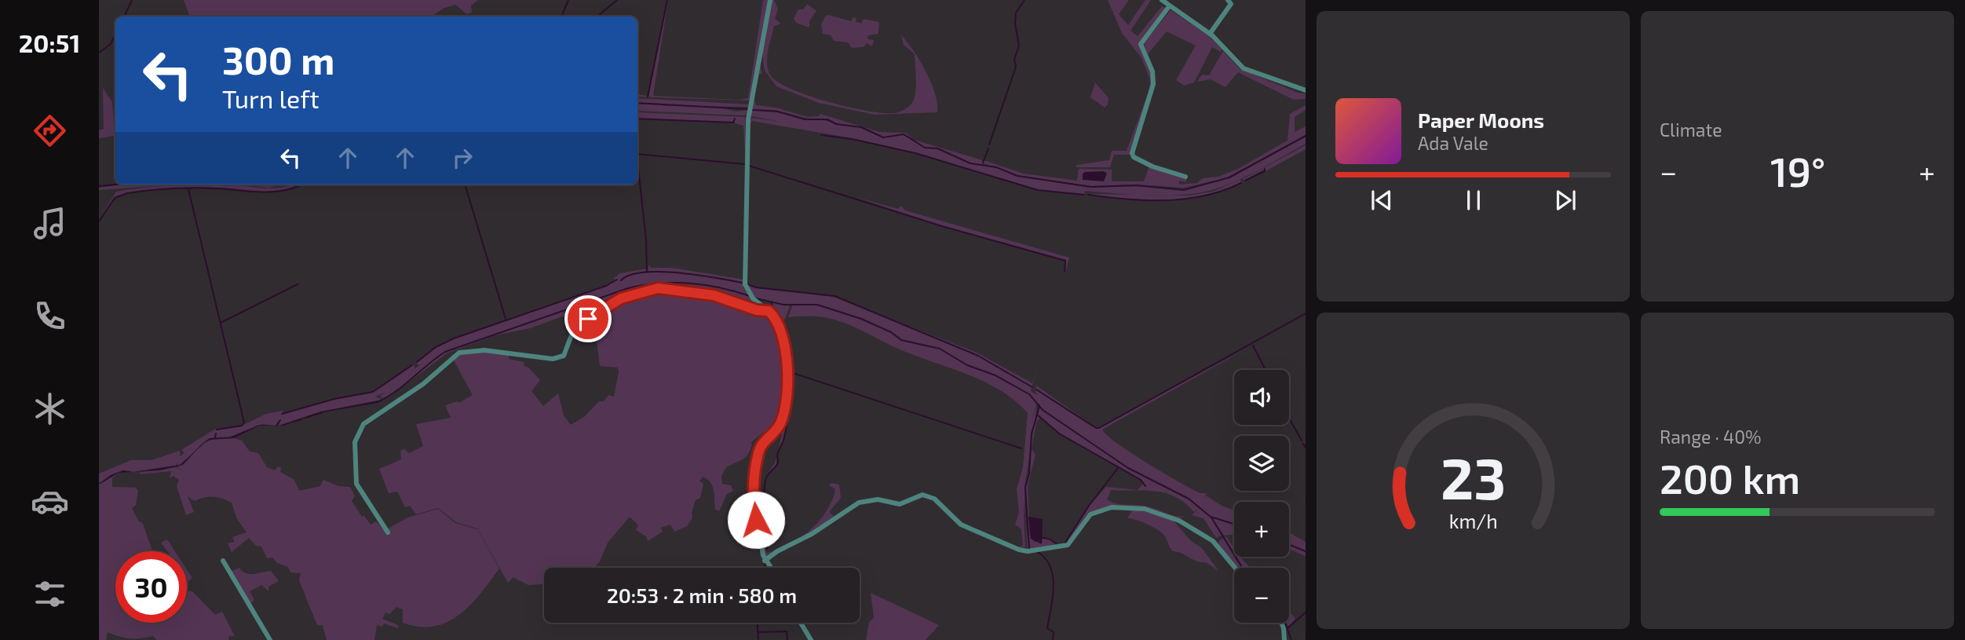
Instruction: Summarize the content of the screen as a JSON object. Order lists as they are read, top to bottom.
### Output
{
  "page": {
    "tabs": "20:51",
    "tile": [
      "Climate",
      ["Range · 40%", "200 km"]
    ],
    "turn": ["300 m", "Turn left"],
    "song": ["Paper Moons", "Ada Vale"],
    "heat": ["−", "19°", "+"],
    "map_buttons": ["+", "−"],
    "limit": "30",
    "trip": "20:53 · 2 min · 580 m",
    "gauge": ["23", "km/h"]
  }
}
